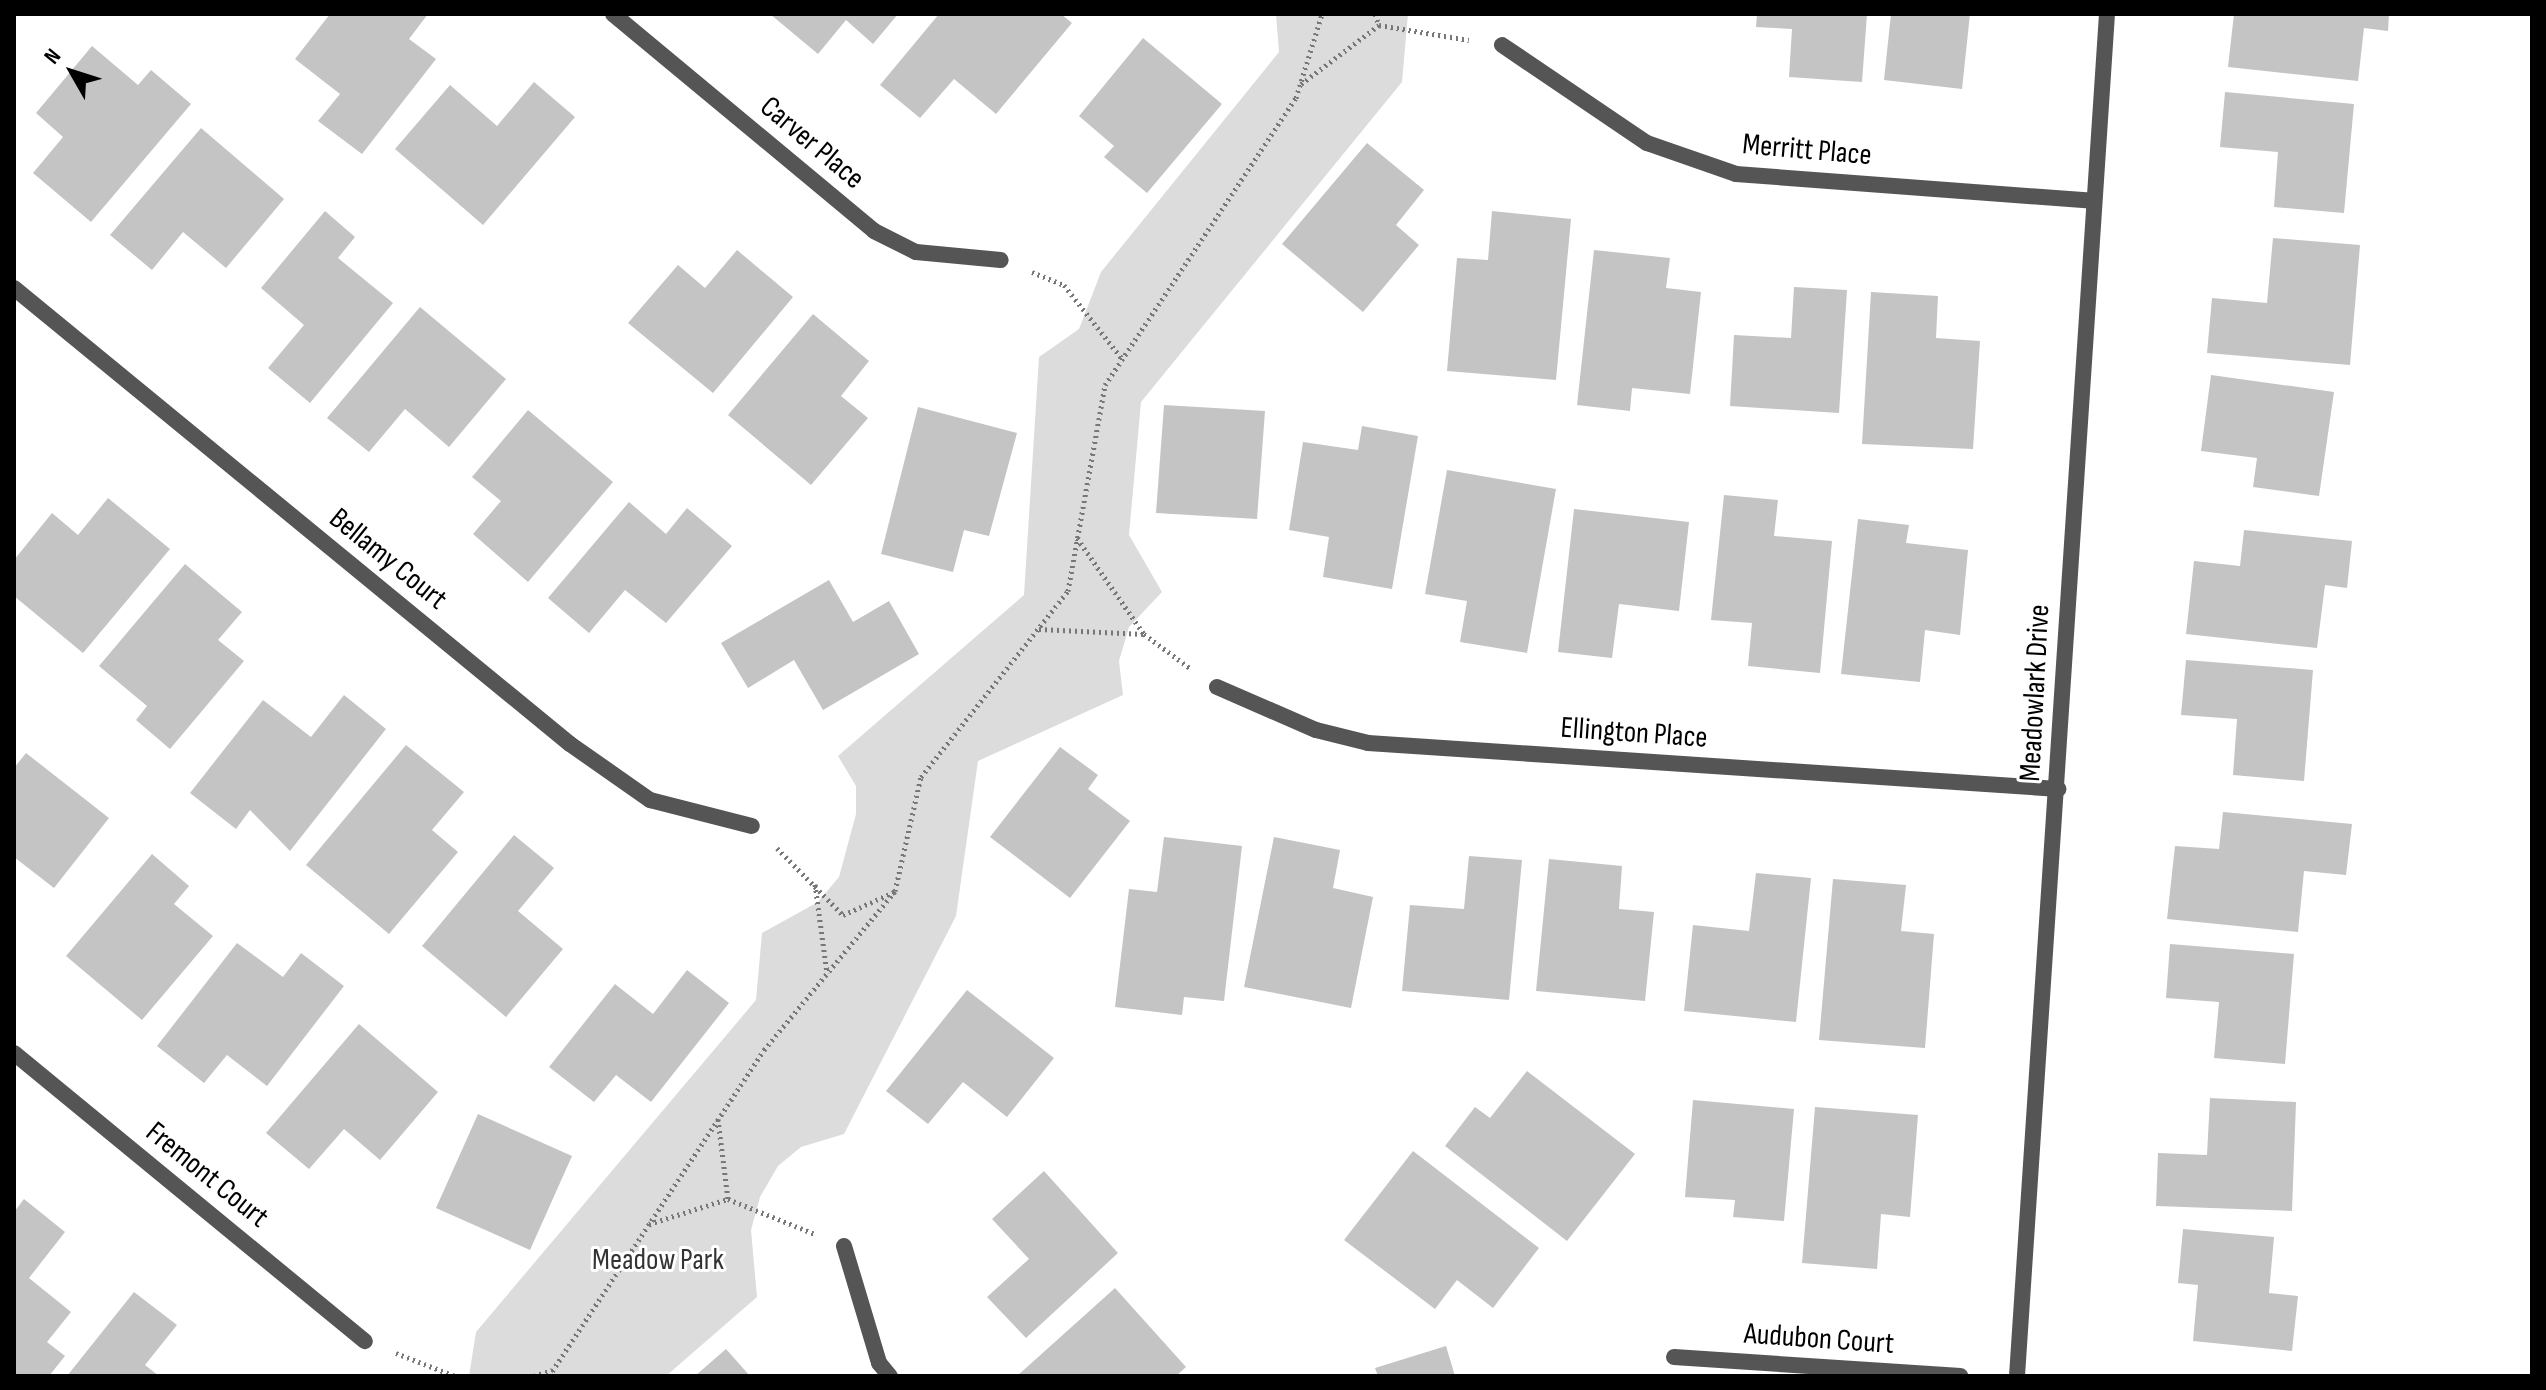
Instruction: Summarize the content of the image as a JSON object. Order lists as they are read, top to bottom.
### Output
{
  "streets": {
    "street": [
      "Carver Place",
      "Merritt Place",
      "Bellamy Court",
      "Meadowlark Drive",
      "Ellington Place",
      "Fremont Court",
      "Audubon Court"
    ]
  },
  "crossings": [
    ["Merritt Place", "Meadowlark Drive"],
    ["Meadowlark Drive", "Ellington Place"]
  ],
  "parks": ["Meadow Park"],
  "north": "top left"
}
